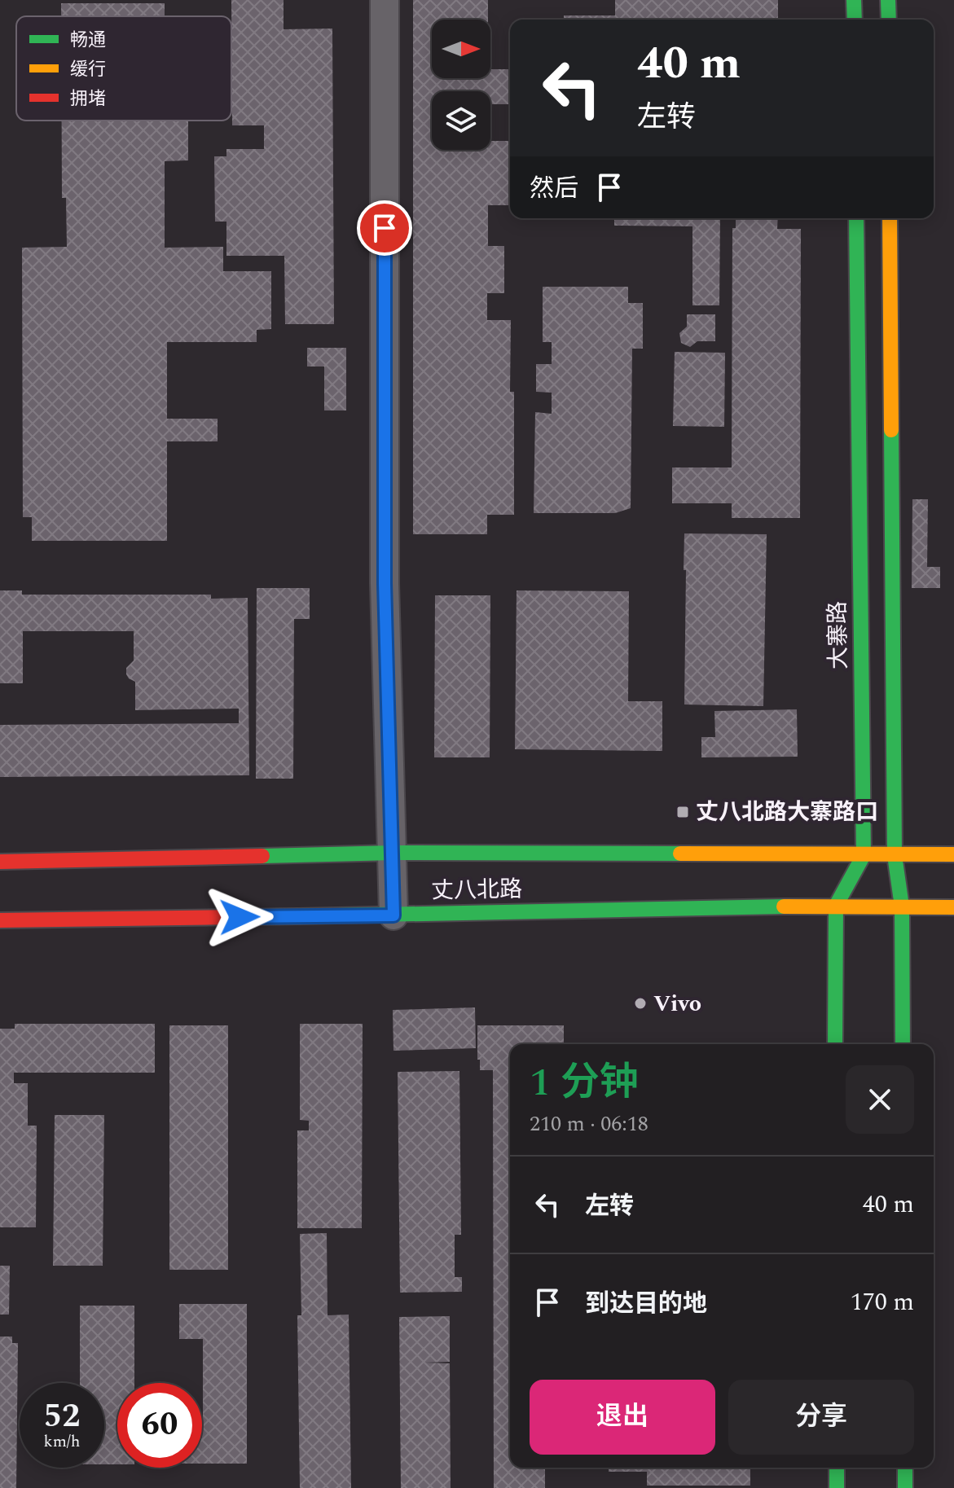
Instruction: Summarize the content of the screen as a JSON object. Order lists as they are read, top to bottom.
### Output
{
  "streets": {
    "main road": ["大寨路", "丈八北路"]
  },
  "crossings": [
    ["大寨路", "丈八北路"]
  ],
  "places": {
    "transit": ["丈八北路大寨路口"],
    "other": ["Vivo"]
  },
  "legend": ["畅通", "缓行", "拥堵"],
  "north": "right",
  "page": {
    "turn": ["40 m", "左转"],
    "then": "然后",
    "heading": ["1 分钟", "210 m · 06:18"],
    "list": [
      {
        "name": "左转",
        "value": "40 m"
      },
      {
        "name": "到达目的地",
        "value": "170 m"
      }
    ],
    "buttons": ["退出", "分享"],
    "speed": "52 km/h",
    "limit": "60"
  }
}
